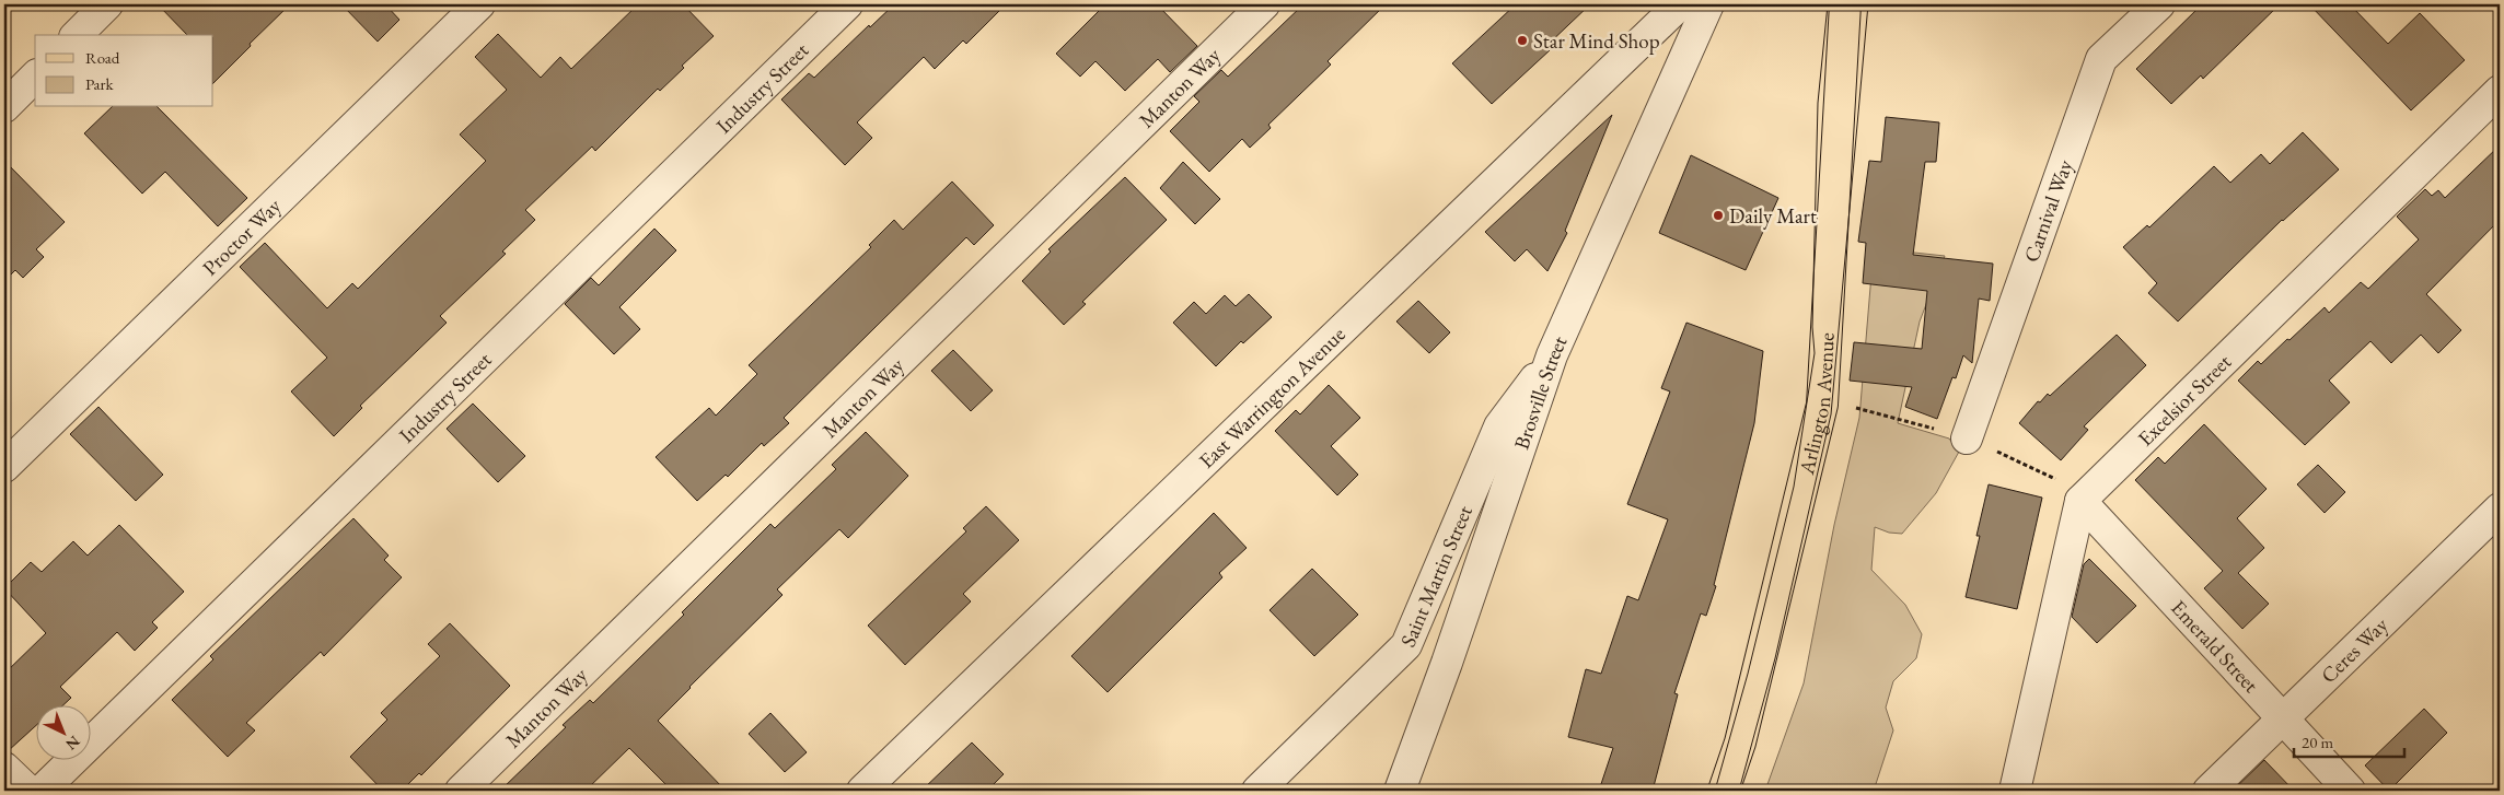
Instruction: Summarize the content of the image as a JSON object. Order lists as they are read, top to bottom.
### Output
{
  "streets": {
    "main road": ["Arlington Avenue"],
    "street": [
      "Industry Street",
      "Manton Way",
      "Carnival Way",
      "Proctor Way",
      "Brosville Street",
      "East Warrington Avenue",
      "Excelsior Street",
      "Saint Martin Street",
      "Emerald Street",
      "Ceres Way"
    ]
  },
  "crossings": [
    ["Brosville Street", "Saint Martin Street"],
    ["Excelsior Street", "Emerald Street"],
    ["Emerald Street", "Ceres Way"]
  ],
  "places": ["Star Mind Shop", "Daily Mart"],
  "legend": ["Road", "Park"],
  "scale_bar": "20 m",
  "north": "bottom right"
}
